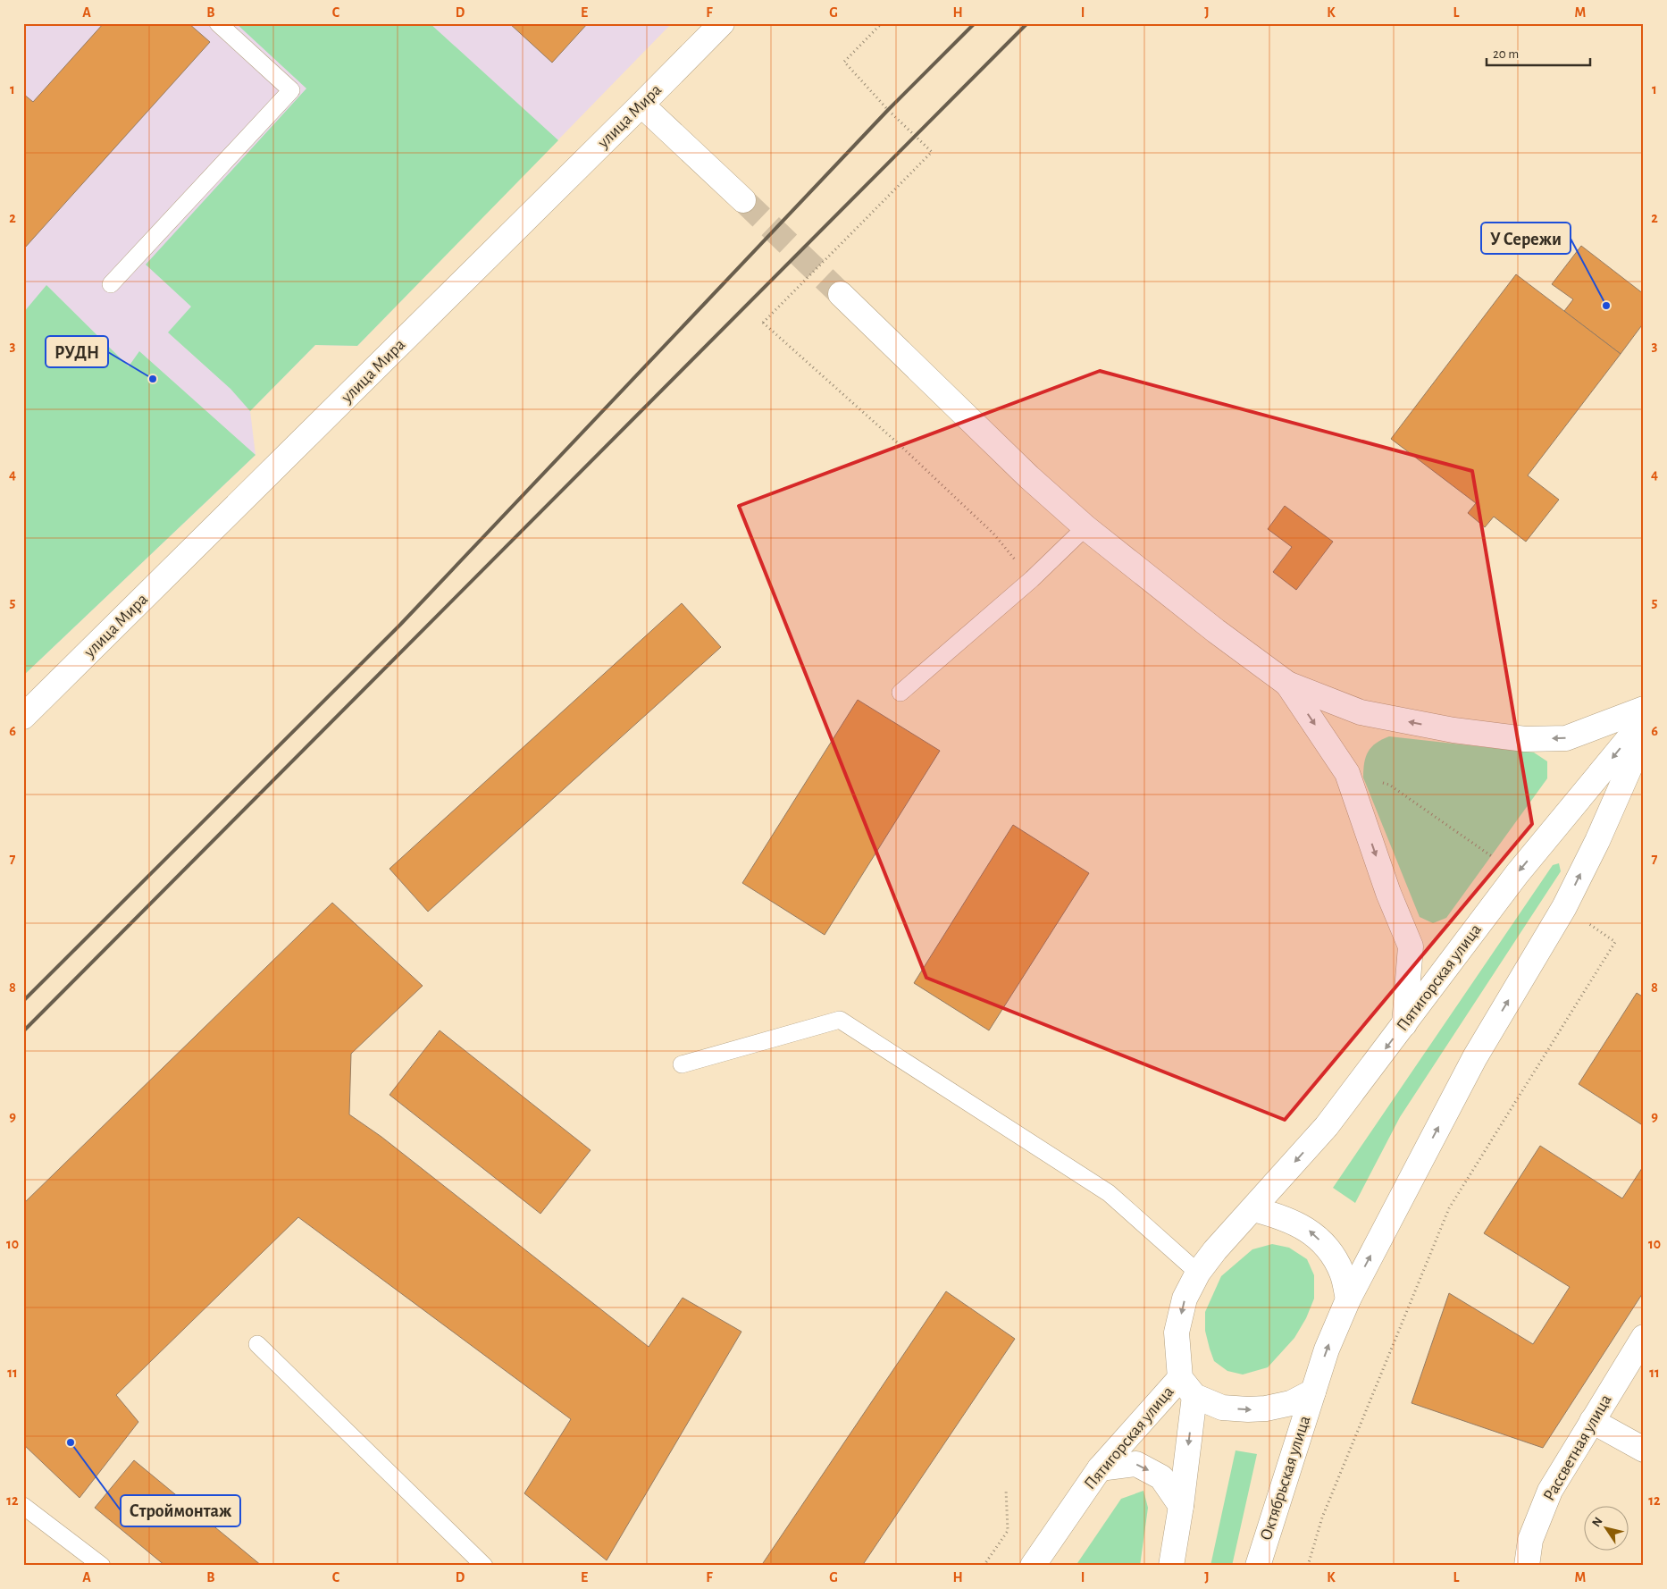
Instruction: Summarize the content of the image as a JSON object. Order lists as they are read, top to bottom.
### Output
{
  "streets": {
    "street": [
      "улица Мира",
      "Пятигорская улица",
      "Рассветная улица",
      "Октябрьская улица"
    ]
  },
  "places": ["У Сережи", "РУДН", "Строймонтаж"],
  "scale_bar": "20 m",
  "north": "top left",
  "grid": {
    "columns": [
      "A",
      "B",
      "C",
      "D",
      "E",
      "F",
      "G",
      "H",
      "I",
      "J",
      "K",
      "L",
      "M"
    ],
    "rows": [
      "1",
      "2",
      "3",
      "4",
      "5",
      "6",
      "7",
      "8",
      "9",
      "10",
      "11",
      "12"
    ]
  }
}
